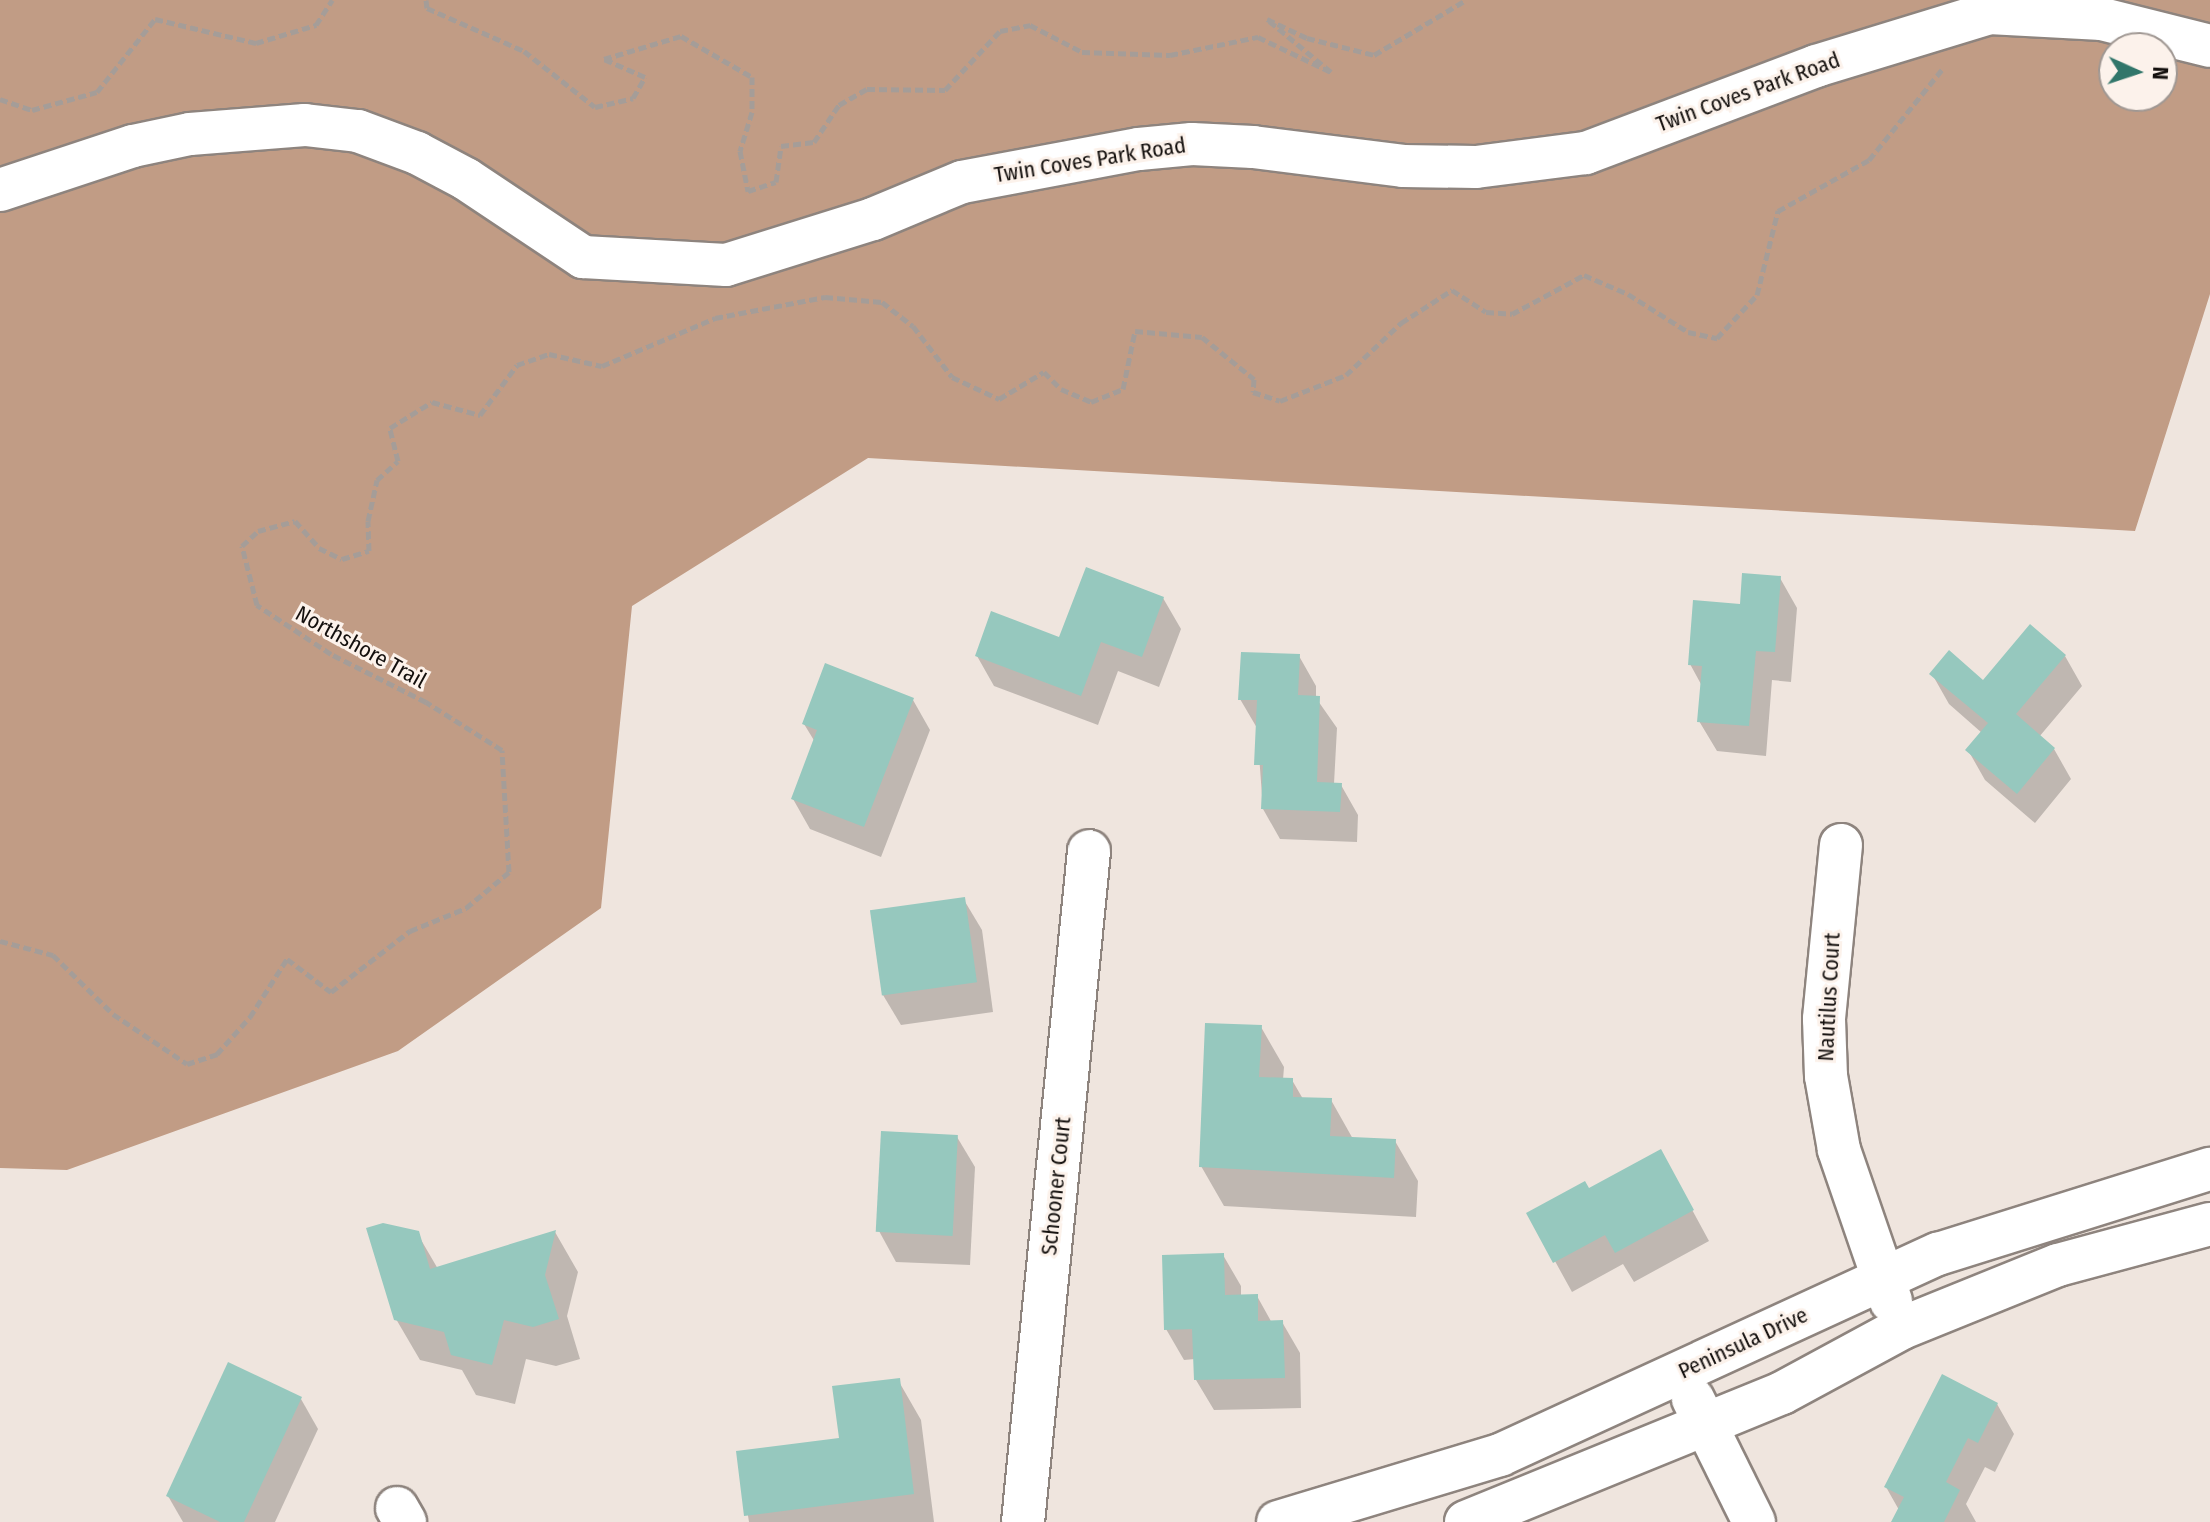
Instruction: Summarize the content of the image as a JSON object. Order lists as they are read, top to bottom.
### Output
{
  "streets": {
    "street": [
      "Twin Coves Park Road",
      "Nautilus Court",
      "Schooner Court",
      "Peninsula Drive"
    ],
    "path": ["Northshore Trail"]
  },
  "crossings": [
    ["Nautilus Court", "Peninsula Drive"]
  ],
  "north": "right"
}
